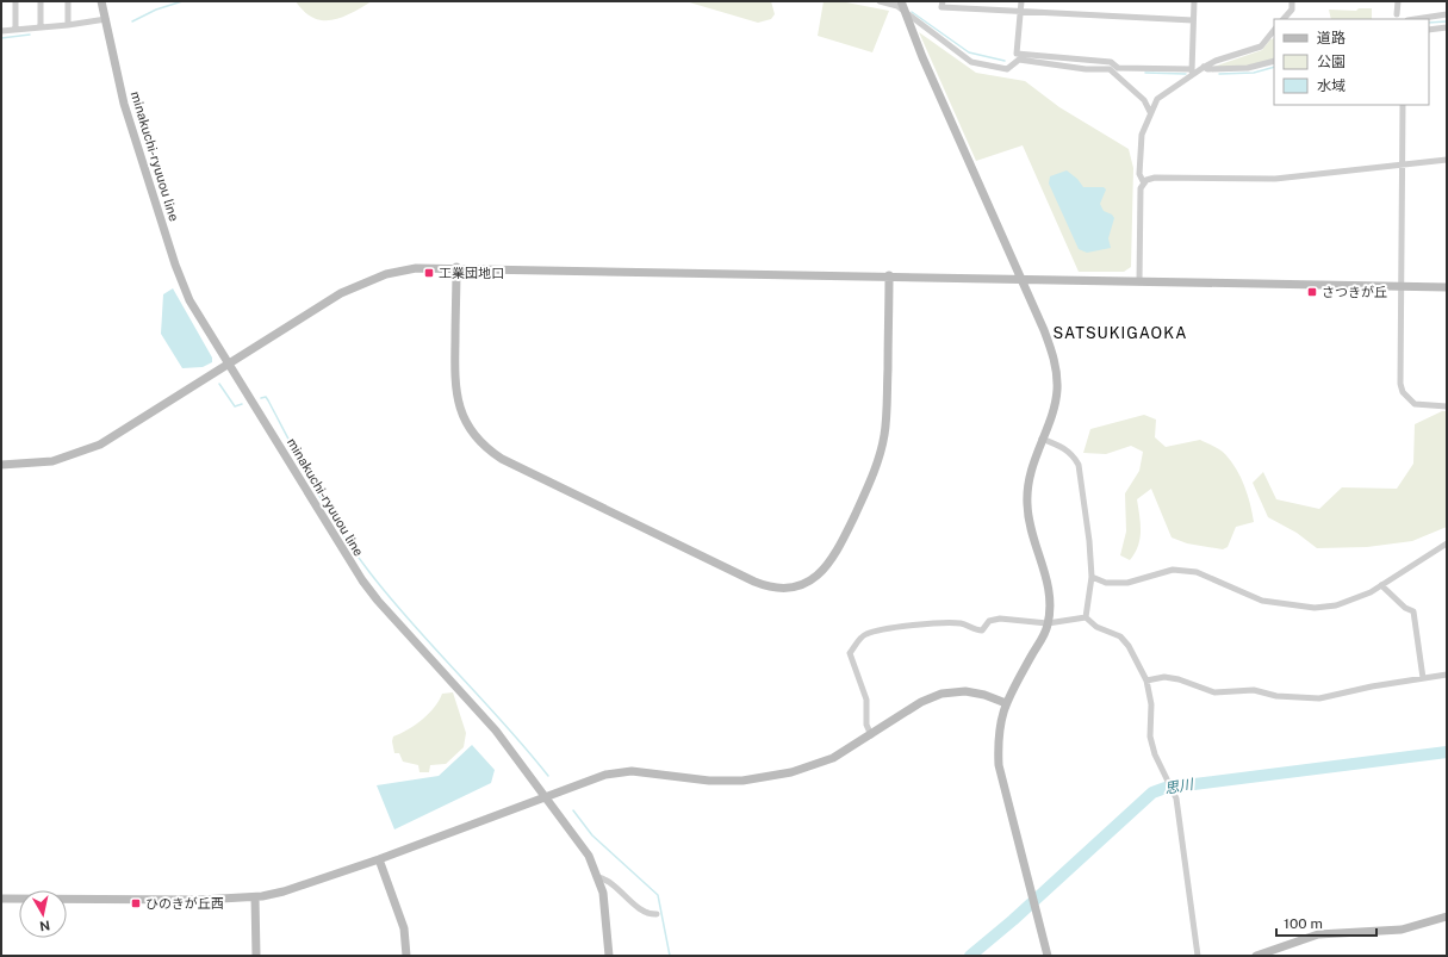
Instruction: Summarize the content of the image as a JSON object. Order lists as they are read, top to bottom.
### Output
{
  "streets": {
    "street": ["minakuchi-ryuuou line"]
  },
  "districts": ["SATSUKIGAOKA"],
  "water": ["思川"],
  "places": {
    "transit": ["工業団地口", "さつきが丘", "ひのきが丘西"]
  },
  "legend": ["道路", "公園", "水域"],
  "scale_bar": "100 m",
  "north": "bottom"
}
